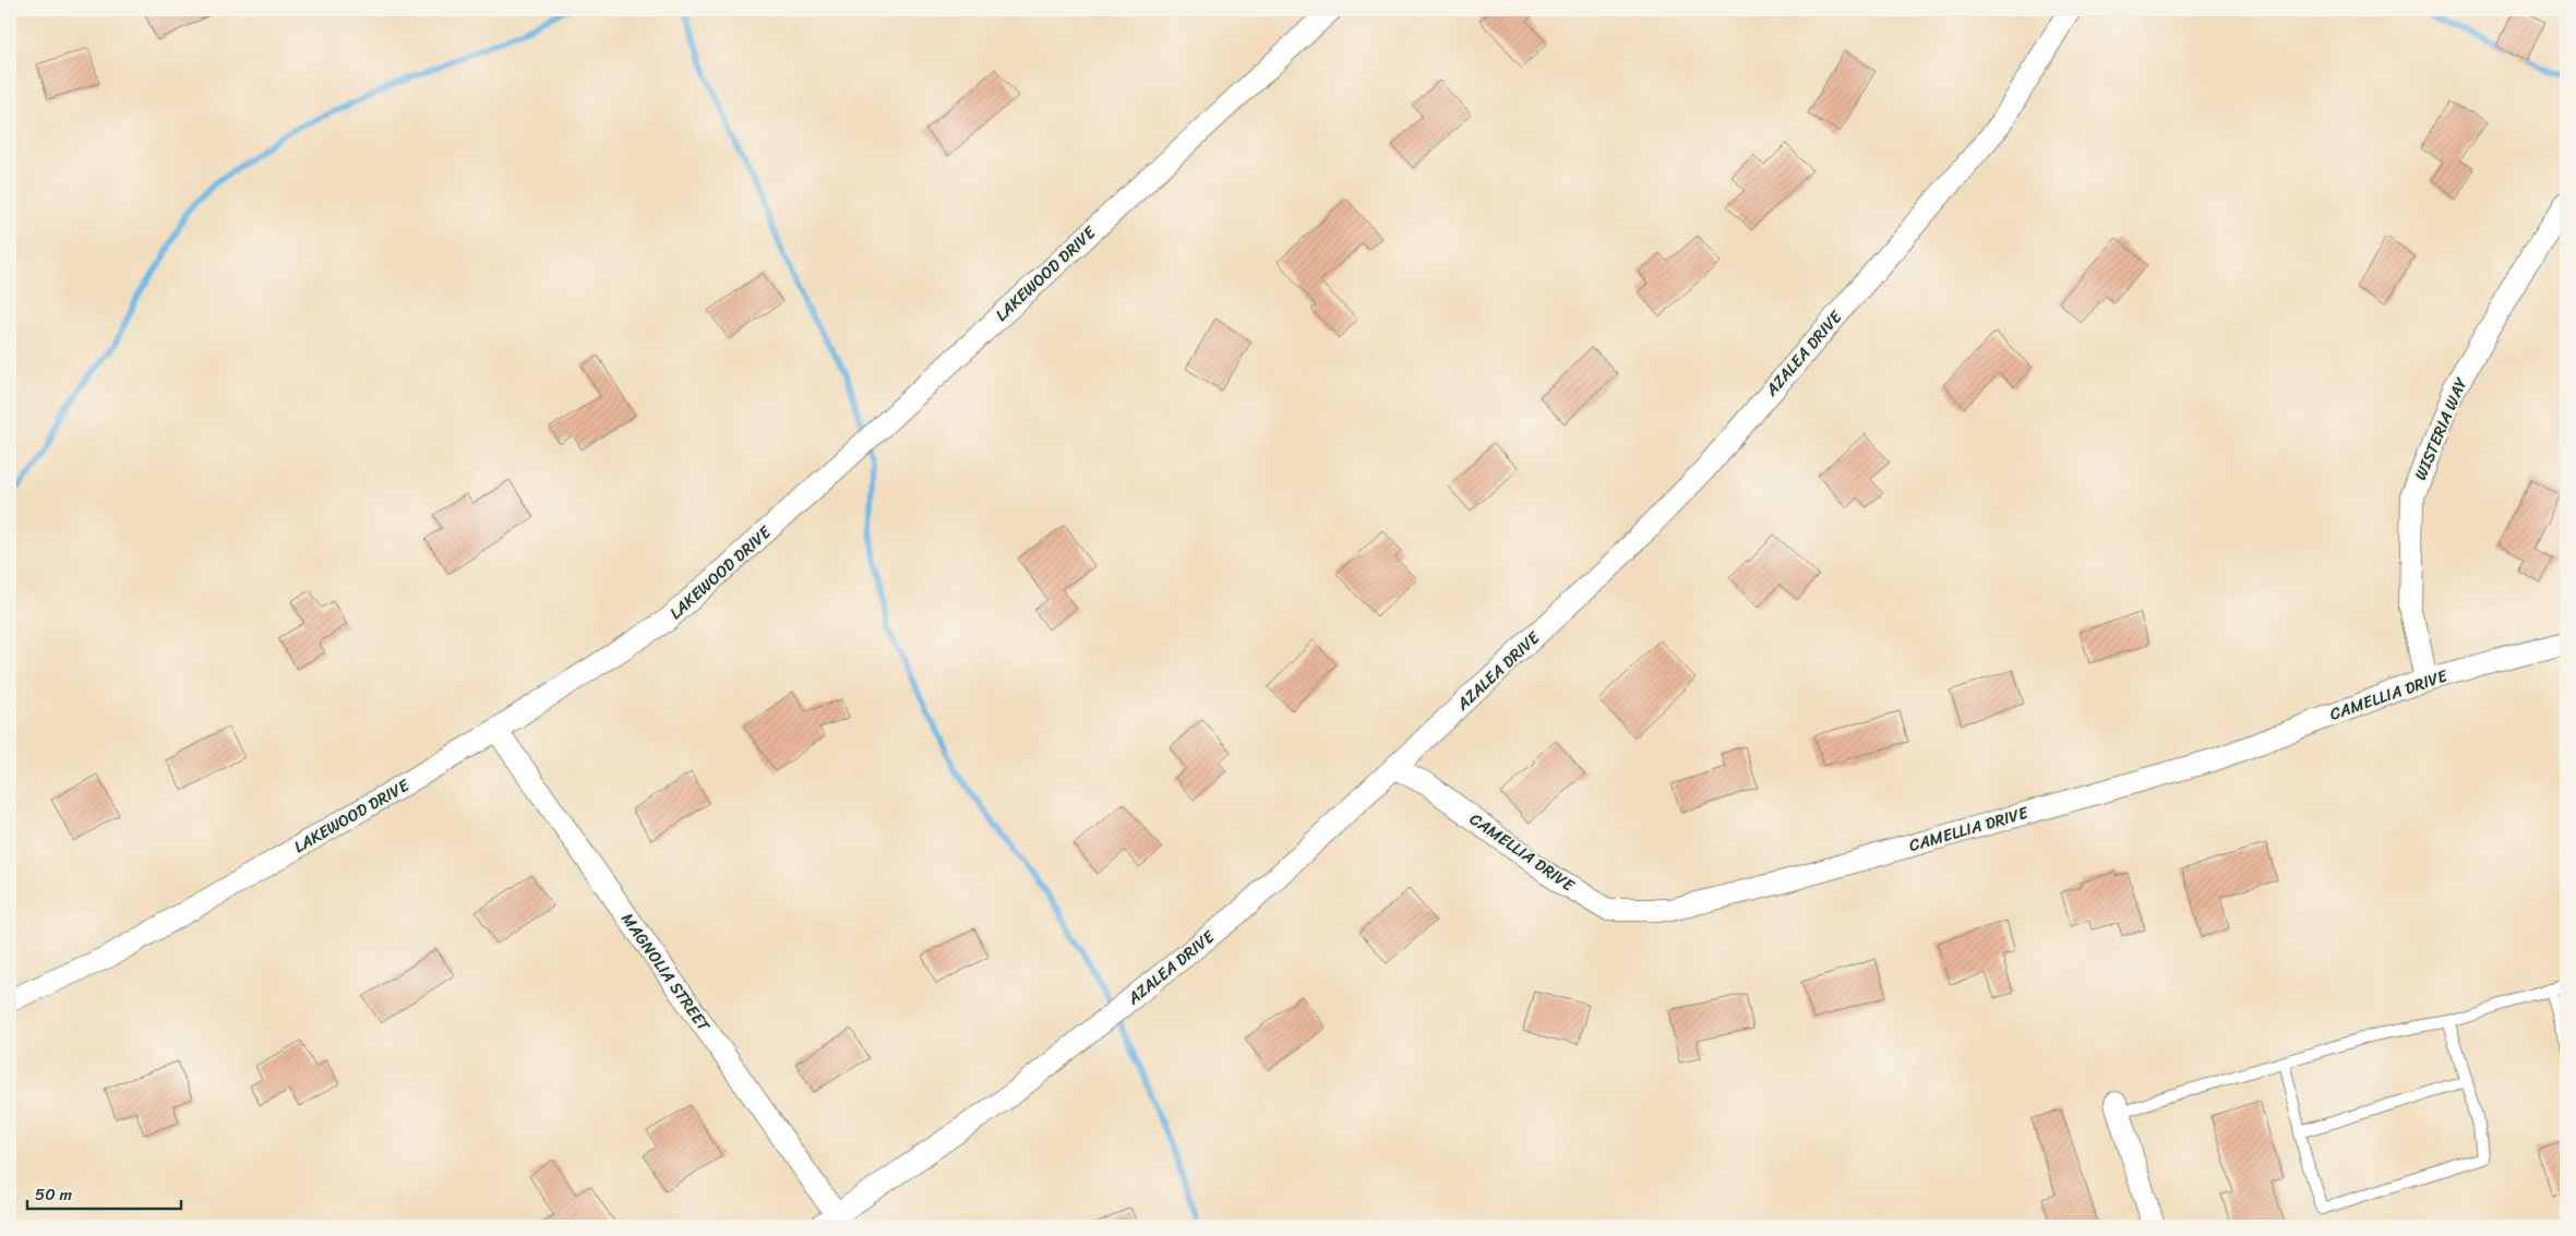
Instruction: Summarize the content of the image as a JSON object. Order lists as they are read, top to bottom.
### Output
{
  "streets": {
    "street": [
      "LAKEWOOD DRIVE",
      "AZALEA DRIVE",
      "WISTERIA WAY",
      "CAMELLIA DRIVE",
      "MAGNOLIA STREET"
    ]
  },
  "crossings": [
    ["LAKEWOOD DRIVE", "MAGNOLIA STREET"],
    ["AZALEA DRIVE", "CAMELLIA DRIVE"],
    ["AZALEA DRIVE", "MAGNOLIA STREET"],
    ["WISTERIA WAY", "CAMELLIA DRIVE"]
  ],
  "scale_bar": "50 m"
}
